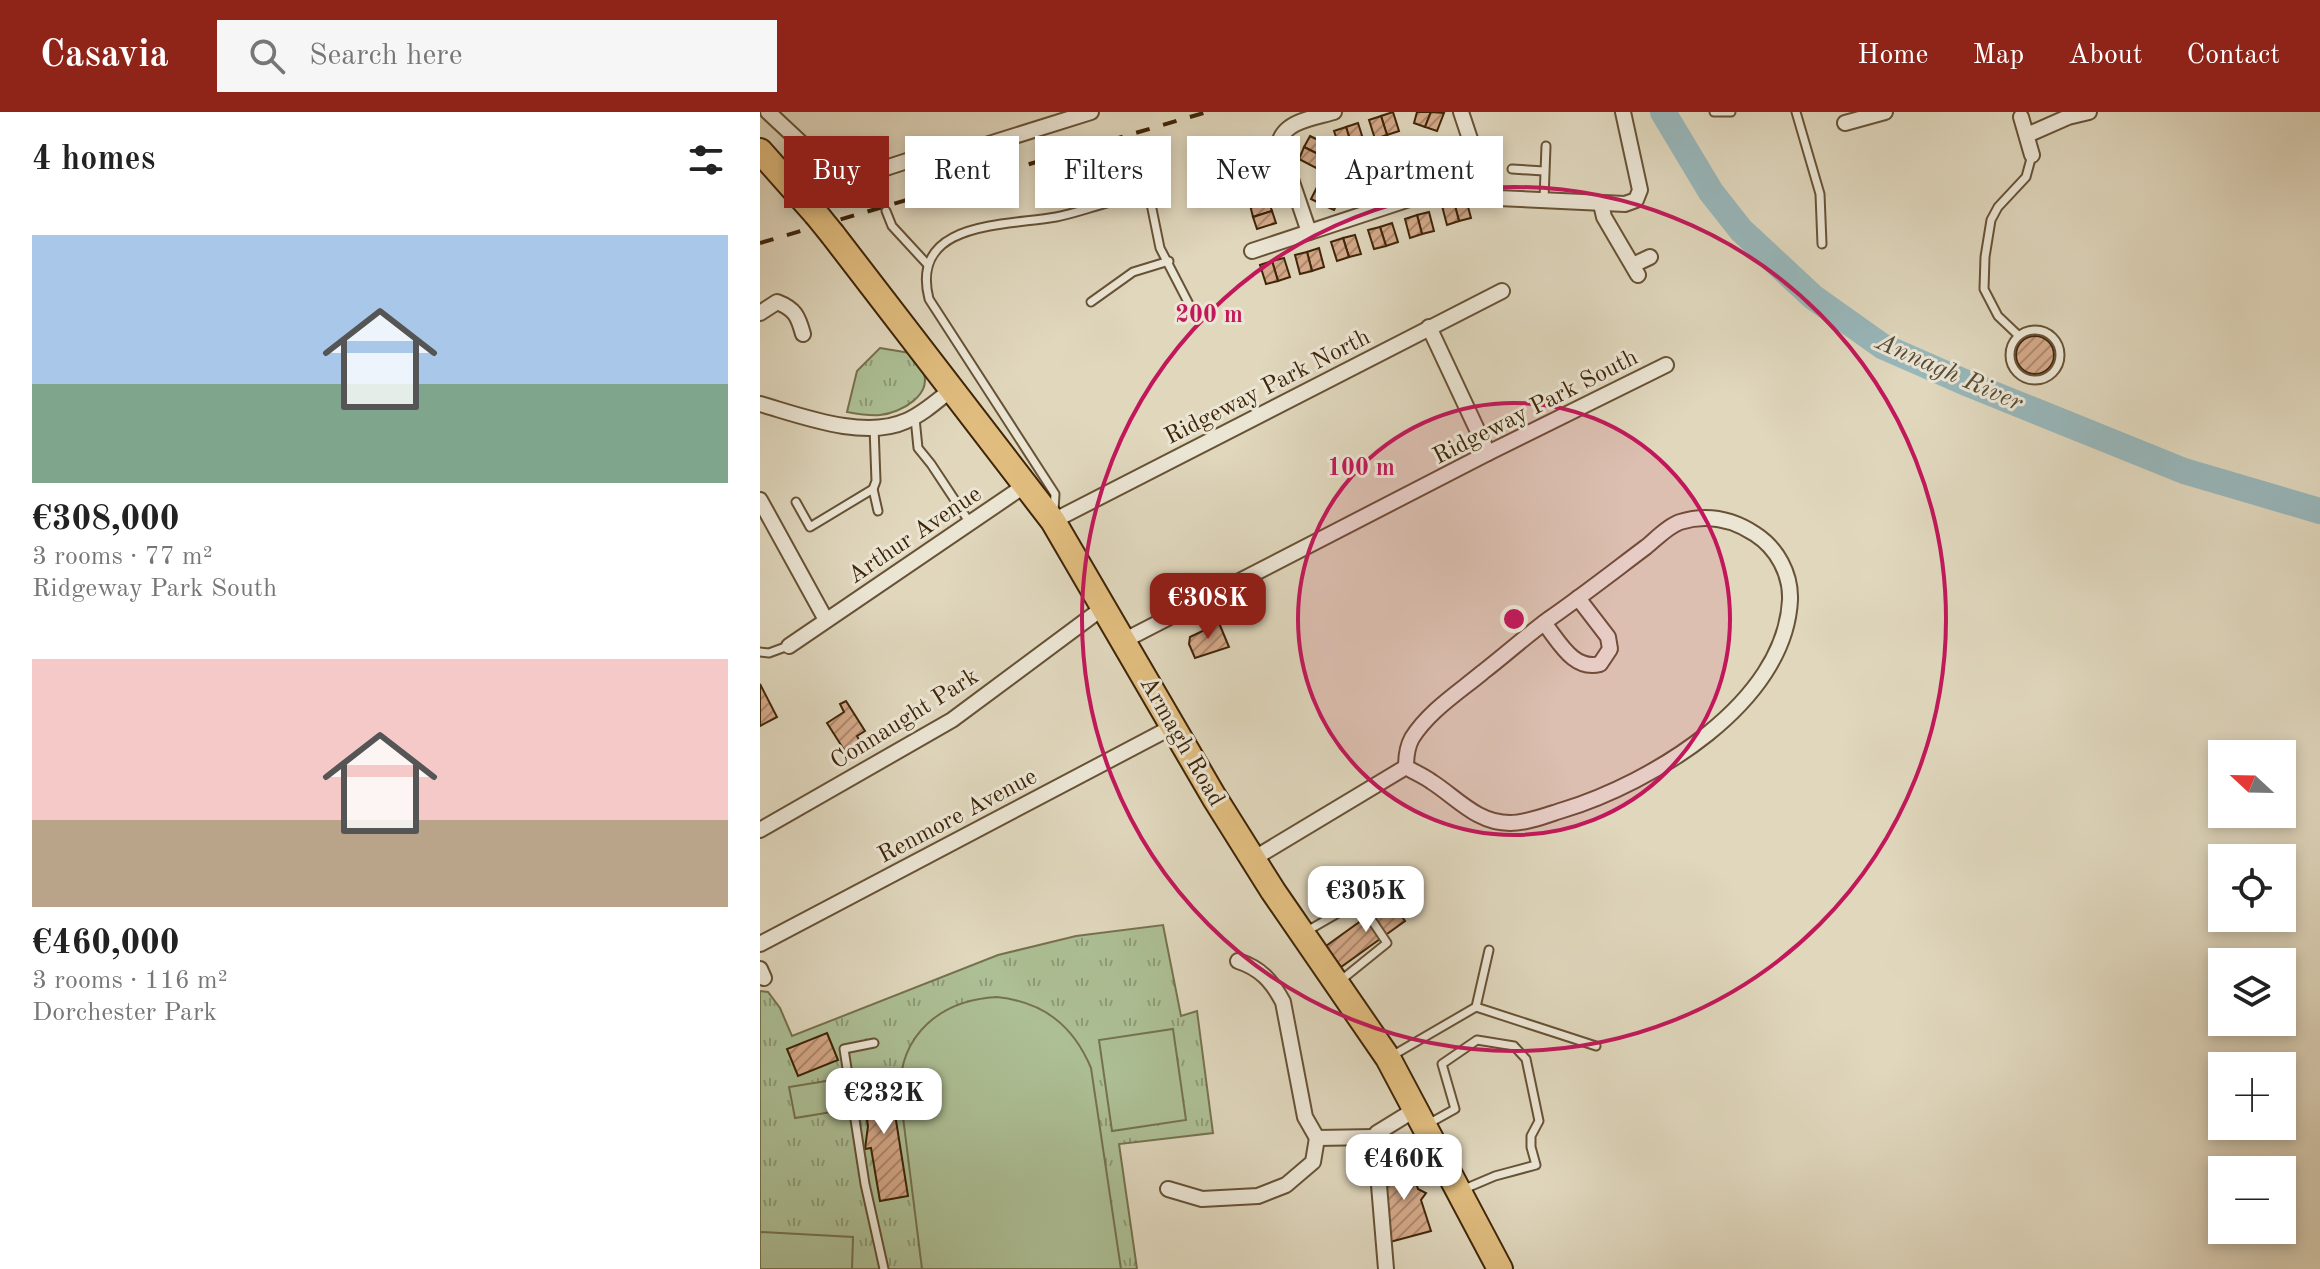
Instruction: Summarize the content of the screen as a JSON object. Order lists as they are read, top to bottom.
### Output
{
  "streets": {
    "main road": ["Armagh Road"],
    "street": [
      "Ridgeway Park North",
      "Ridgeway Park South",
      "Arthur Avenue",
      "Connaught Park",
      "Renmore Avenue"
    ]
  },
  "crossings": [
    ["Ridgeway Park North", "Armagh Road"],
    ["Ridgeway Park South", "Armagh Road"],
    ["Arthur Avenue", "Armagh Road"],
    ["Connaught Park", "Armagh Road"],
    ["Armagh Road", "Renmore Avenue"]
  ],
  "water": ["Annagh River"],
  "north": "left",
  "page": {
    "header": "Casavia",
    "search": "Search here",
    "nav": [
      "Home",
      "Map",
      "About",
      "Contact"
    ],
    "heading": "4 homes",
    "chip": [
      "Buy",
      "Rent",
      "Filters",
      "New",
      "Apartment"
    ],
    "list": [
      {
        "name": "€308,000",
        "note": "3 rooms · 77 m² · Ridgeway Park South"
      },
      {
        "name": "€460,000",
        "note": "3 rooms · 116 m² · Dorchester Park"
      }
    ],
    "price": [
      "€308K",
      "€305K",
      "€232K",
      "€460K"
    ],
    "map_buttons": ["+", "−"]
  },
  "rings": ["200 m", "100 m"]
}
